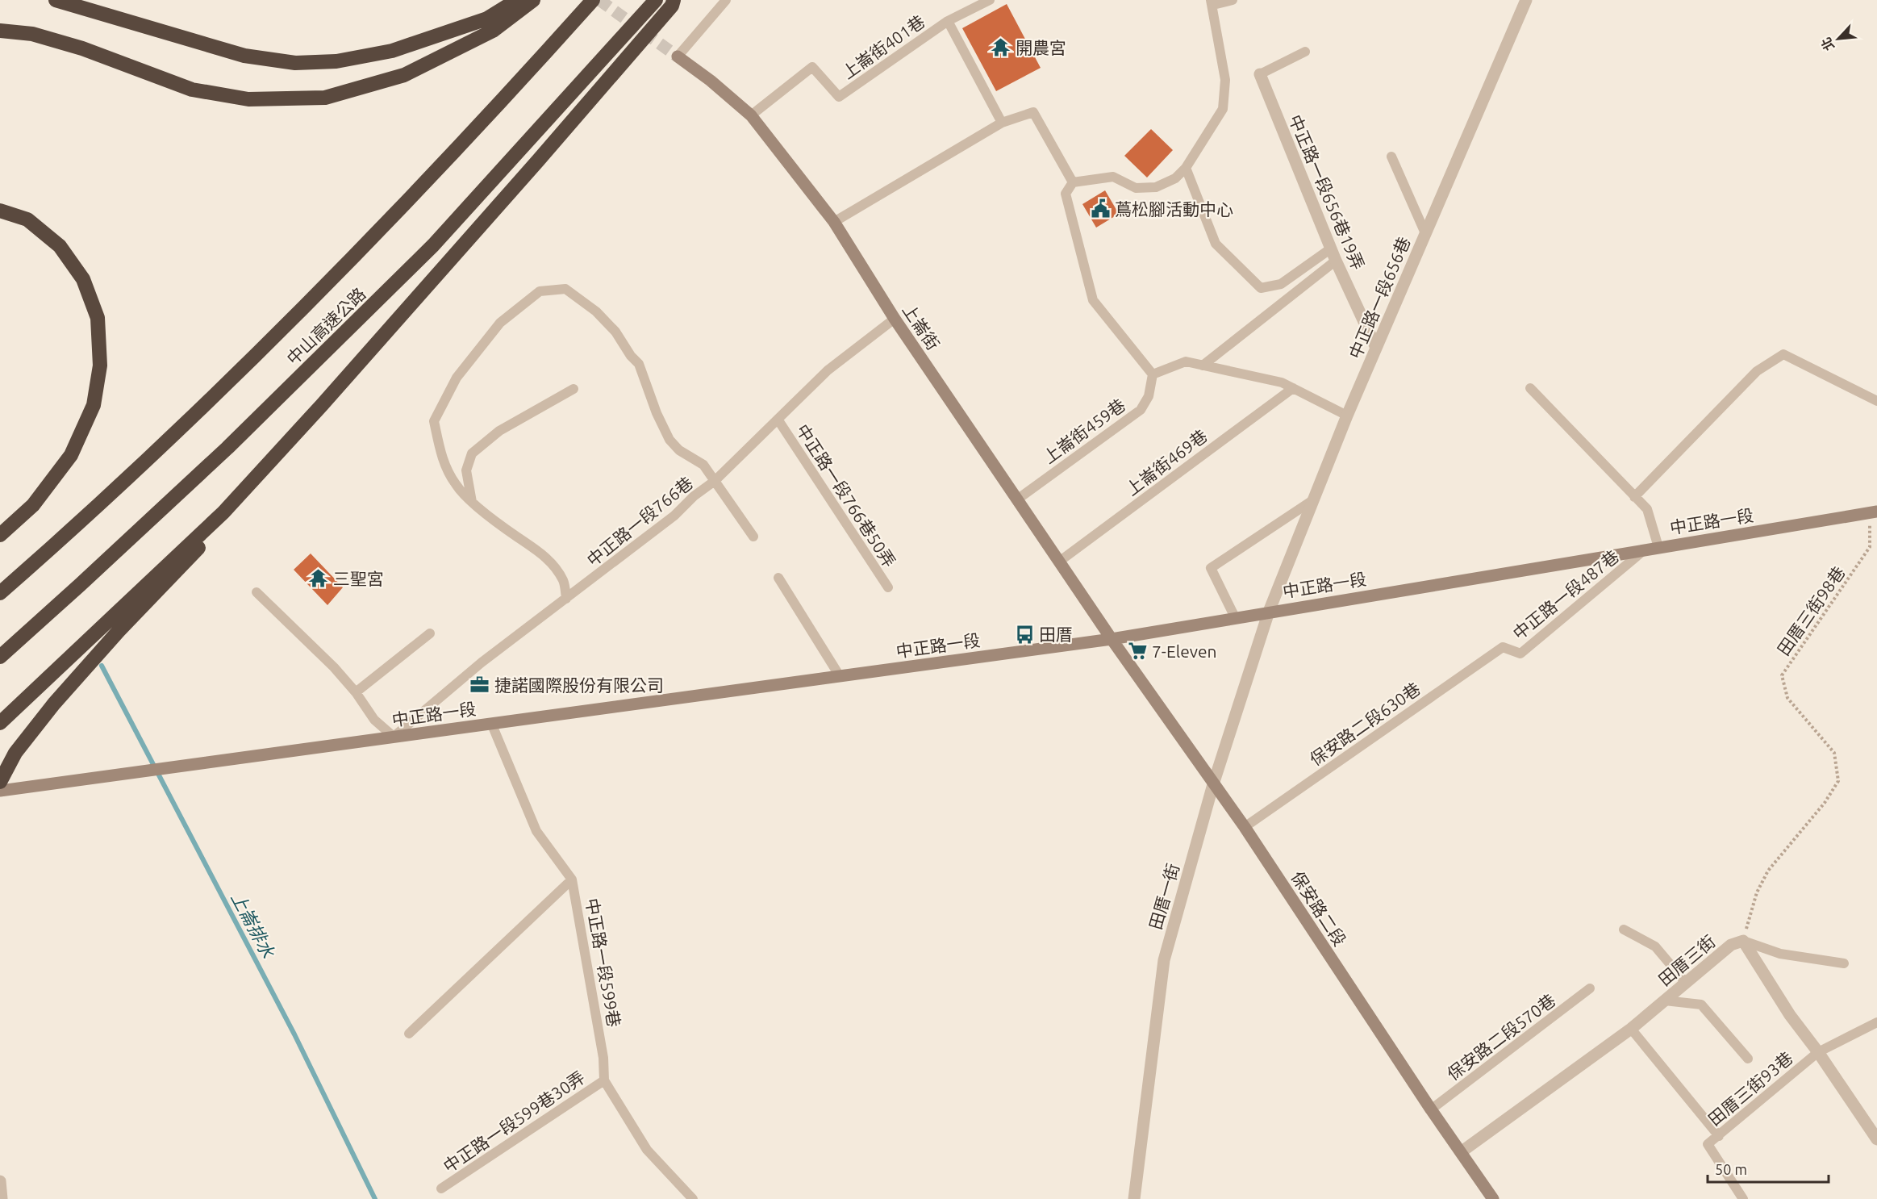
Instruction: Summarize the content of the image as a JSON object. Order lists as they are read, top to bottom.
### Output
{
  "streets": {
    "highway": ["中山高速公路"],
    "main road": ["上崙街", "中正路一段", "保安路二段"],
    "street": [
      "中正路一段656巷19弄",
      "中正路一段656巷",
      "田厝一街",
      "田厝三街"
    ],
    "lane": [
      "上崙街401巷",
      "上崙街459巷",
      "上崙街469巷",
      "中正路一段766巷50弄",
      "中正路一段766巷",
      "中正路一段487巷",
      "保安路二段630巷",
      "中正路一段599巷",
      "保安路二段570巷",
      "田厝三街93巷",
      "中正路一段599巷30弄"
    ],
    "path": ["田厝三街98巷"]
  },
  "crossings": [
    ["上崙街401巷", "上崙街"],
    ["中正路一段656巷19弄", "中正路一段656巷"],
    ["中正路一段656巷", "中正路一段"],
    ["中正路一段656巷", "田厝一街"],
    ["上崙街", "上崙街459巷"],
    ["上崙街", "上崙街469巷"],
    ["上崙街", "中正路一段766巷"],
    ["上崙街", "中正路一段"],
    ["上崙街", "保安路二段"],
    ["中正路一段766巷50弄", "中正路一段766巷"],
    ["中正路一段766巷", "中正路一段"],
    ["中正路一段", "中正路一段487巷"],
    ["中正路一段", "田厝三街98巷"],
    ["中正路一段", "田厝一街"],
    ["中正路一段", "保安路二段"],
    ["中正路一段", "中正路一段599巷"],
    ["中正路一段487巷", "保安路二段630巷"],
    ["田厝三街98巷", "田厝三街"],
    ["保安路二段630巷", "保安路二段"],
    ["田厝一街", "保安路二段"],
    ["保安路二段", "田厝三街"],
    ["保安路二段", "保安路二段570巷"],
    ["田厝三街", "田厝三街93巷"],
    ["中正路一段599巷", "中正路一段599巷30弄"]
  ],
  "water": ["上崙排水"],
  "places": {
    "temple": ["開農宮", "三聖宮"],
    "public building": ["蔦松腳活動中心"],
    "bus stop": ["田厝"],
    "supermarket": ["7-Eleven"],
    "office": ["捷諾國際股份有限公司"]
  },
  "scale_bar": "50 m",
  "north": "bottom left"
}
